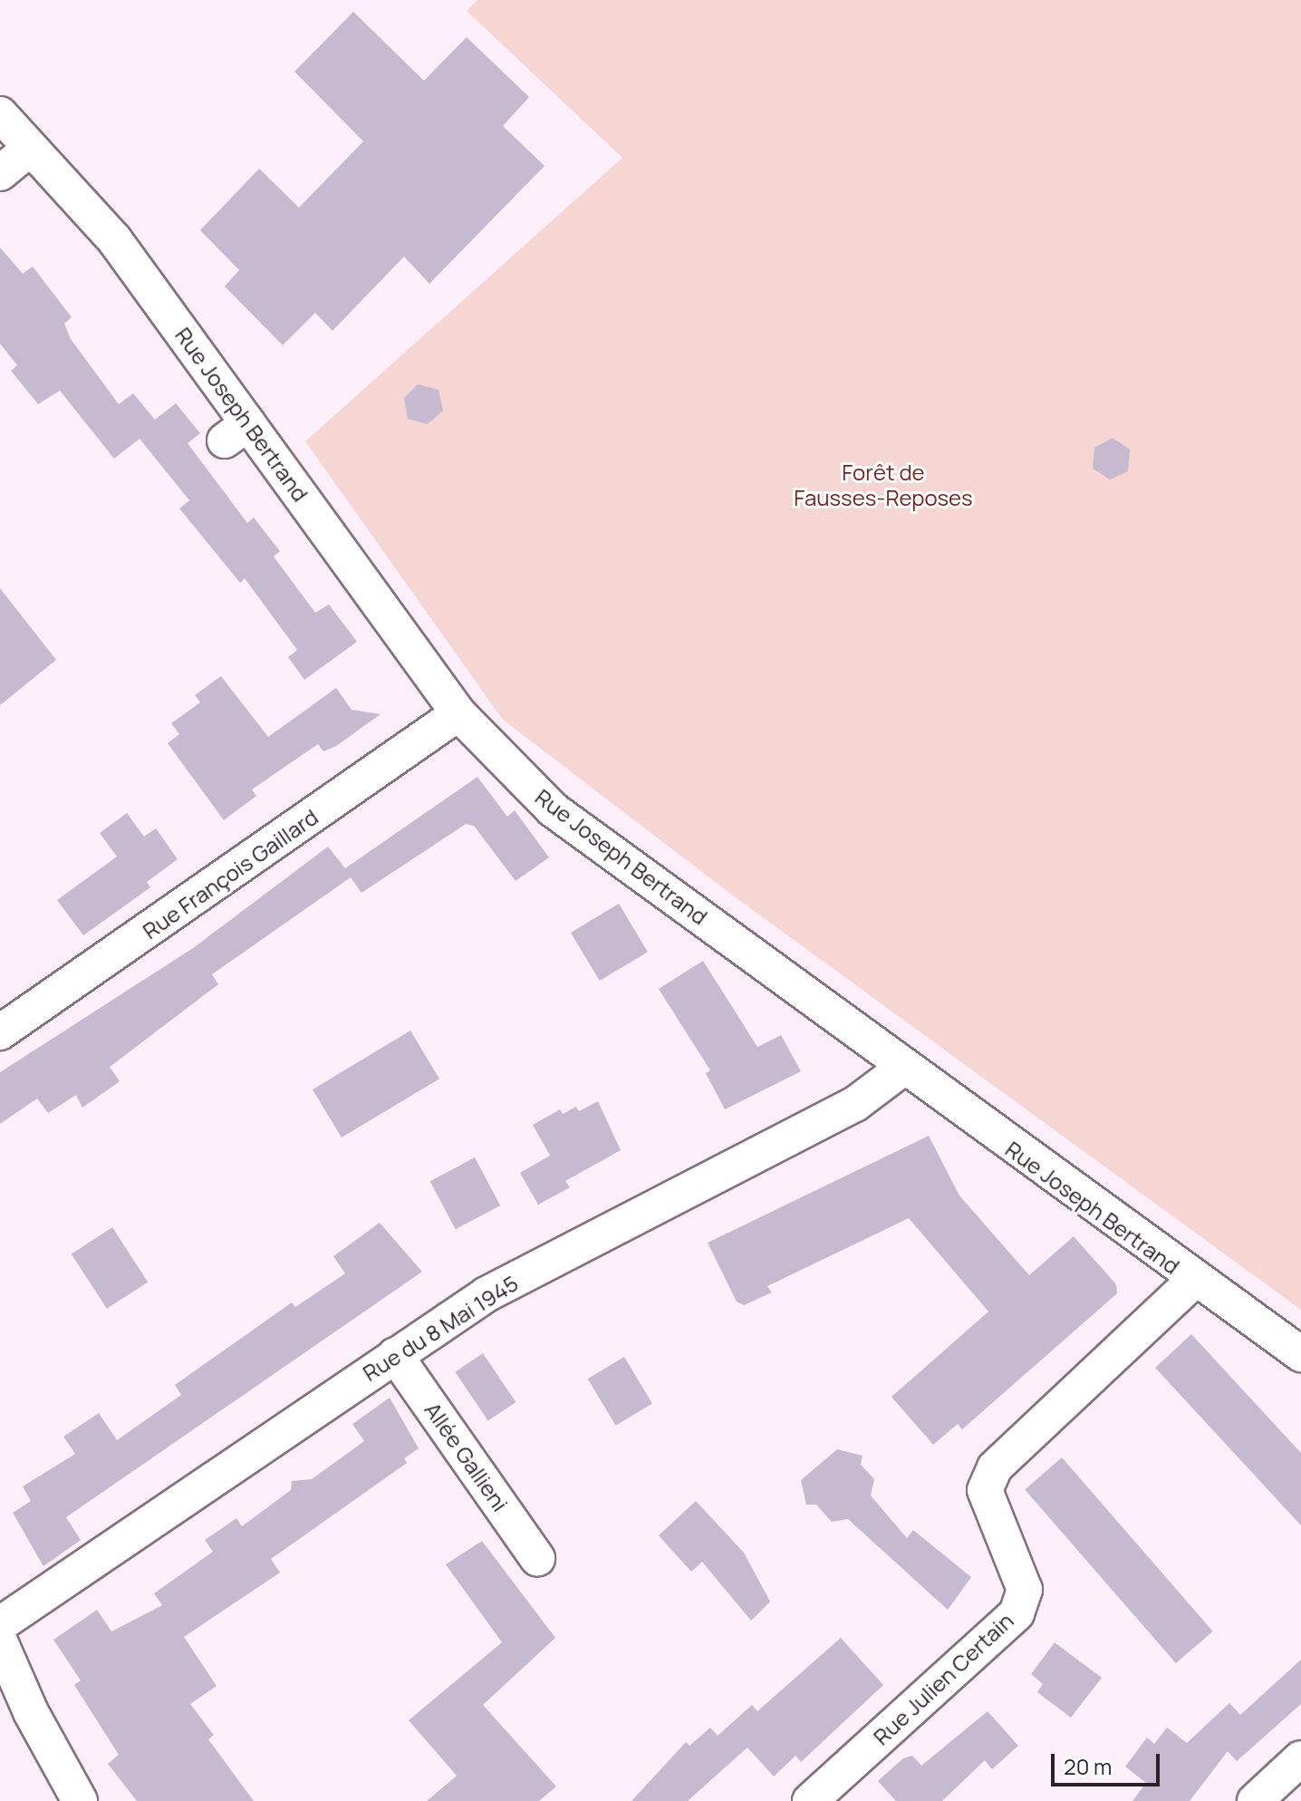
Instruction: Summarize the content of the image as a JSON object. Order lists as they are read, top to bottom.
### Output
{
  "streets": {
    "street": [
      "Rue Joseph Bertrand",
      "Rue François Gaillard",
      "Rue du 8 Mai 1945",
      "Allée Gallieni",
      "Rue Julien Certain"
    ]
  },
  "crossings": [
    ["Rue Joseph Bertrand", "Rue François Gaillard"],
    ["Rue Joseph Bertrand", "Rue du 8 Mai 1945"],
    ["Rue Joseph Bertrand", "Rue Julien Certain"],
    ["Rue du 8 Mai 1945", "Allée Gallieni"]
  ],
  "parks": ["Forêt de Fausses-Reposes"],
  "scale_bar": "20 m"
}
